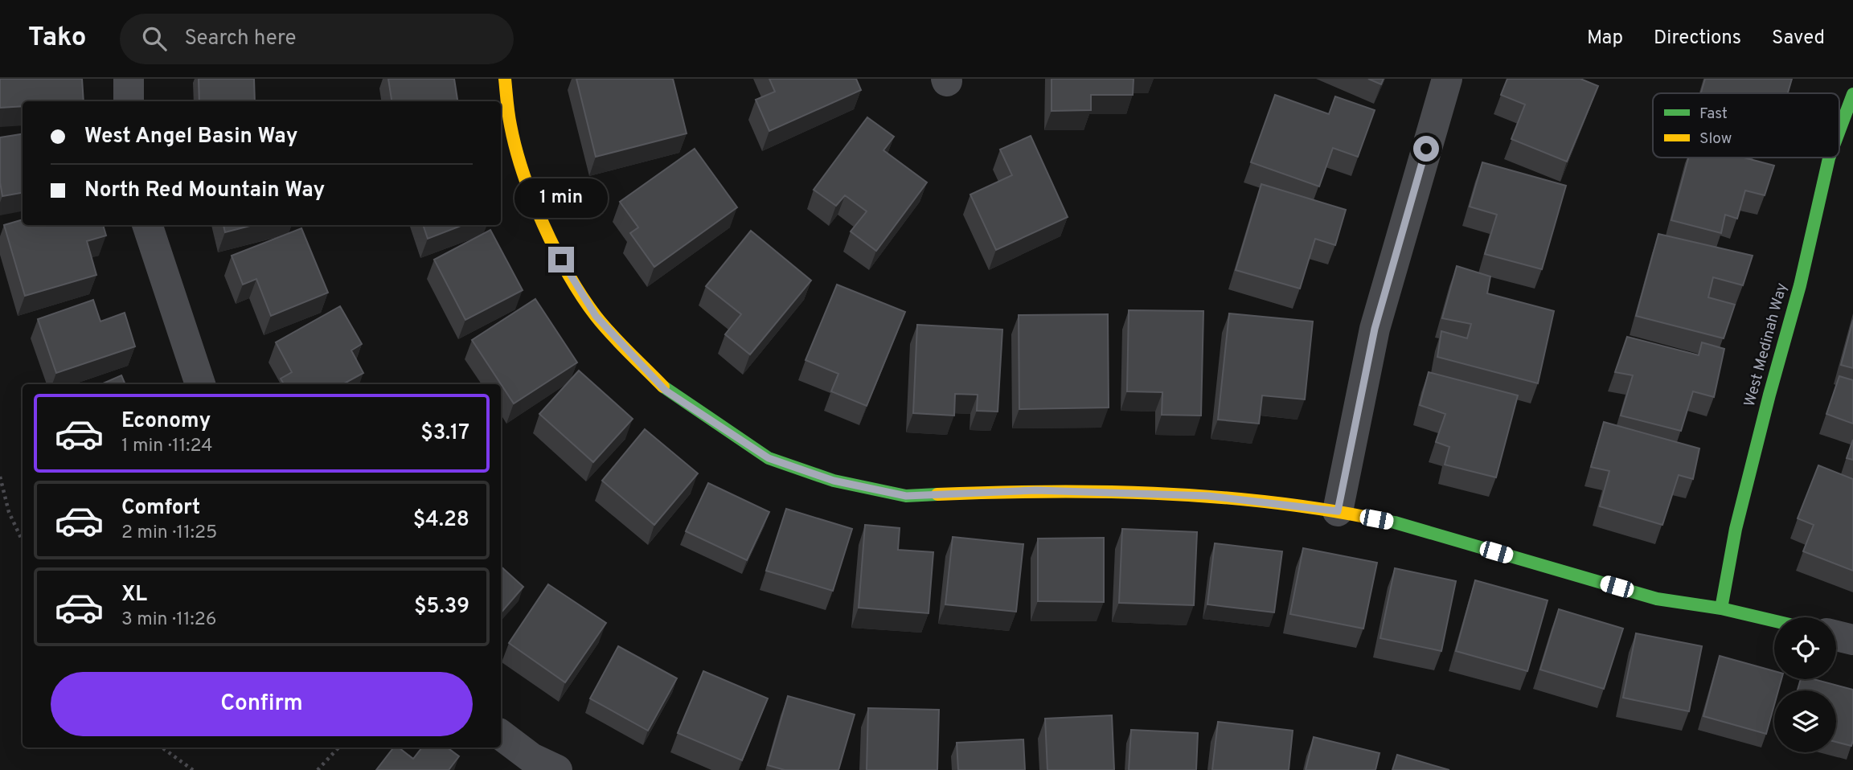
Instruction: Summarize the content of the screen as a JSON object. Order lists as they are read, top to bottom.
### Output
{
  "streets": {
    "street": ["West Medinah Way"]
  },
  "legend": ["Fast", "Slow"],
  "page": {
    "header": "Tako",
    "search": "Search here",
    "nav": ["Map", "Directions", "Saved"],
    "banner": ["West Angel Basin Way", "North Red Mountain Way"],
    "bubble": "1 min",
    "list": [
      {
        "name": "Economy",
        "note": "1 min · 11:24",
        "value": "$3.17"
      },
      {
        "name": "Comfort",
        "note": "2 min · 11:25",
        "value": "$4.28"
      },
      {
        "name": "XL",
        "note": "3 min · 11:26",
        "value": "$5.39"
      }
    ],
    "buttons": "Confirm"
  }
}
